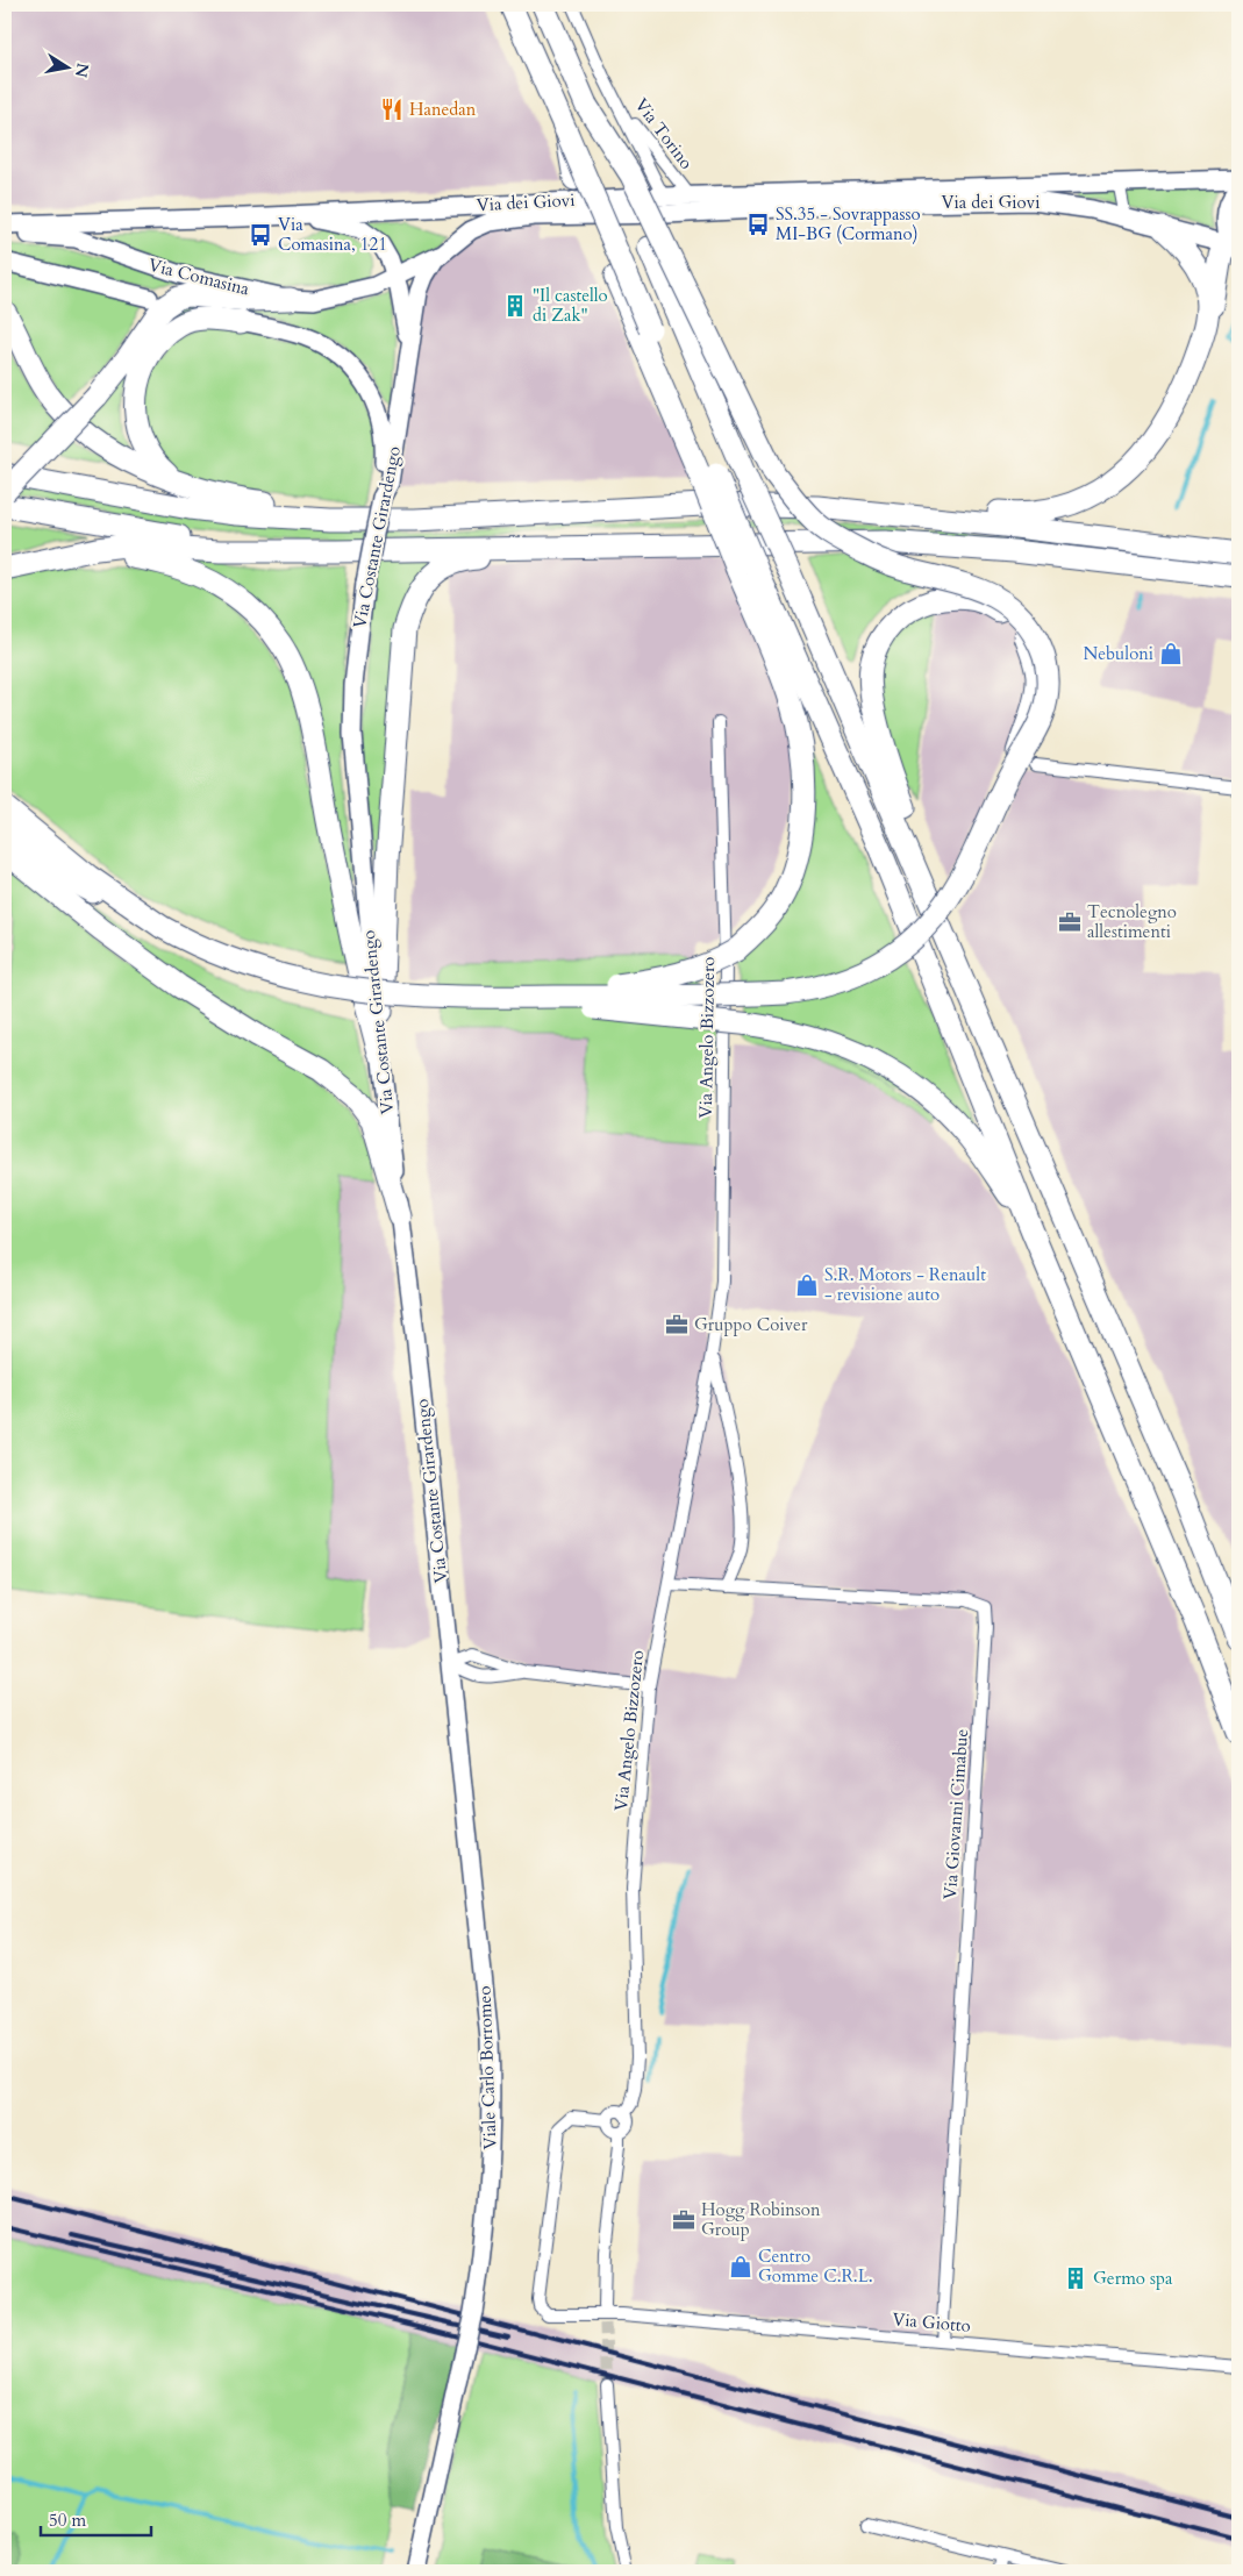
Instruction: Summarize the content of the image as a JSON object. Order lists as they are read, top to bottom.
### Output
{
  "streets": {
    "street": [
      "Via Torino",
      "Via dei Giovi",
      "Via Comasina",
      "Via Costante Girardengo",
      "Via Angelo Bizzozero",
      "Via Giovanni Cimabue",
      "Viale Carlo Borromeo",
      "Via Giotto"
    ]
  },
  "crossings": [
    ["Via Torino", "Via dei Giovi"],
    ["Via dei Giovi", "Via Comasina"],
    ["Via dei Giovi", "Via Costante Girardengo"],
    ["Via Comasina", "Via Costante Girardengo"],
    ["Via Costante Girardengo", "Viale Carlo Borromeo"],
    ["Via Angelo Bizzozero", "Via Giovanni Cimabue"],
    ["Via Angelo Bizzozero", "Via Giotto"],
    ["Via Giovanni Cimabue", "Via Giotto"]
  ],
  "places": {
    "restaurant": ["Hanedan"],
    "bus stop": ["SS.35 - Sovrappasso MI-BG (Cormano)", "Via Comasina, 121"],
    "building": ["\"Il castello di Zak\"", "Germo spa"],
    "shop": ["Nebuloni", "S.R. Motors - Renault - revisione auto", "Centro Gomme C.R.L."],
    "office": ["Tecnolegno allestimenti", "Gruppo Coiver", "Hogg Robinson Group"]
  },
  "scale_bar": "50 m",
  "north": "right"
}
